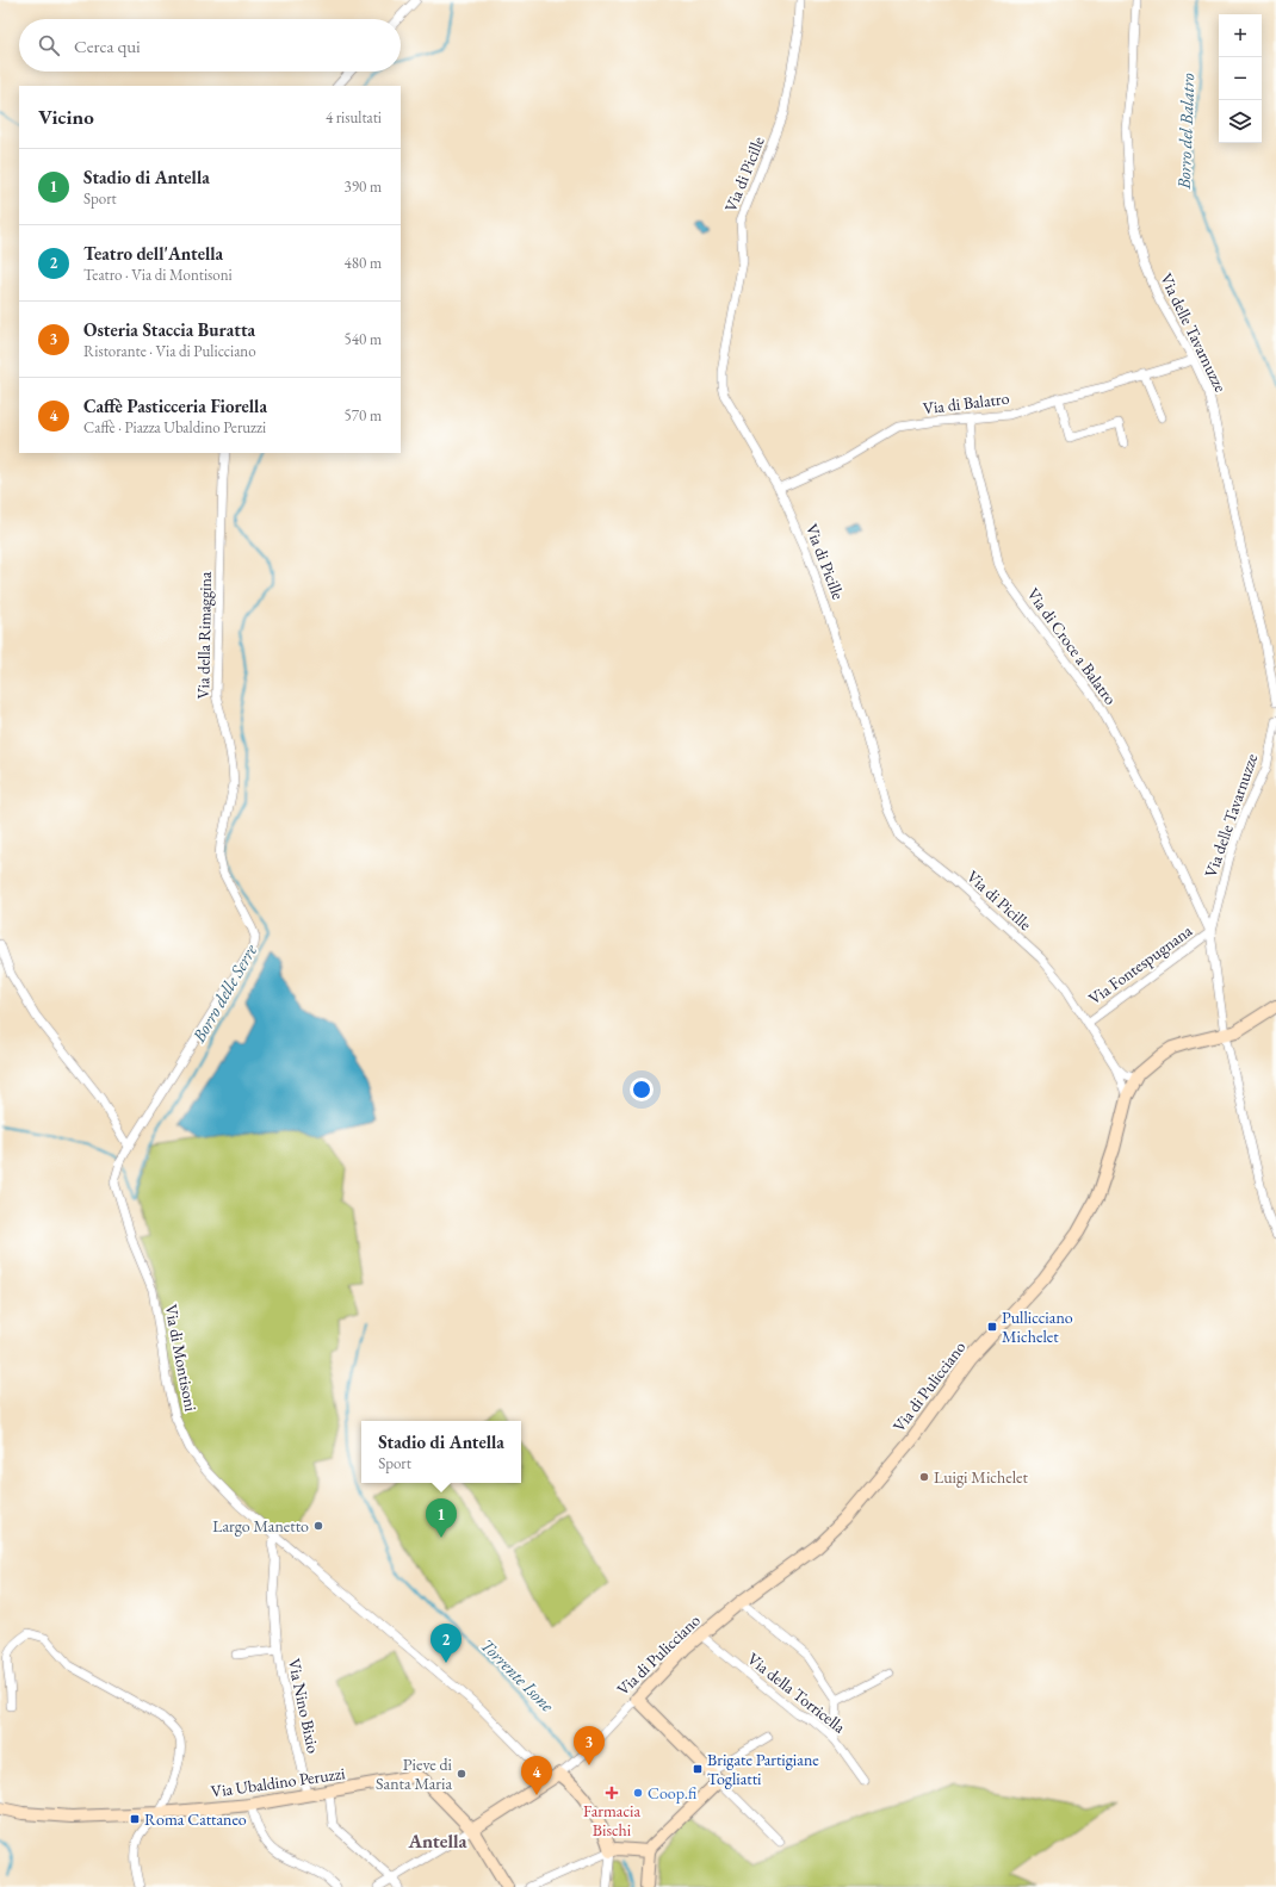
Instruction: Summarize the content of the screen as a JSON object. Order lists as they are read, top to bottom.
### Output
{
  "streets": {
    "street": [
      "Via di Picille",
      "Via delle Tavarnuzze",
      "Via di Balatro",
      "Via della Rimaggina",
      "Via di Croce a Balatro",
      "Via Fontespugnana",
      "Via di Montisoni",
      "Via di Pulicciano",
      "Via della Torricella",
      "Via Nino Bixio",
      "Via Ubaldino Peruzzi"
    ]
  },
  "crossings": [
    ["Via di Picille", "Via di Balatro"],
    ["Via di Picille", "Via Fontespugnana"],
    ["Via di Picille", "Via di Pulicciano"],
    ["Via delle Tavarnuzze", "Via di Balatro"],
    ["Via delle Tavarnuzze", "Via di Croce a Balatro"],
    ["Via delle Tavarnuzze", "Via Fontespugnana"],
    ["Via delle Tavarnuzze", "Via di Pulicciano"],
    ["Via di Balatro", "Via di Croce a Balatro"],
    ["Via della Rimaggina", "Via di Montisoni"],
    ["Via di Croce a Balatro", "Via Fontespugnana"],
    ["Via di Montisoni", "Via di Pulicciano"],
    ["Via di Montisoni", "Via Nino Bixio"],
    ["Via di Pulicciano", "Via della Torricella"],
    ["Via Nino Bixio", "Via Ubaldino Peruzzi"]
  ],
  "districts": ["Antella"],
  "water": ["Borro del Balatro", "Borro delle Serre", "Torrente Isone"],
  "places": {
    "transit": ["Pullicciano Michelet", "Brigate Partigiane Togliatti", "Roma Cattaneo"],
    "other": [
      "Luigi Michelet",
      "Largo Manetto",
      "Pieve di Santa Maria",
      "Coop.fi"
    ],
    "health": ["Farmacia Bischi"]
  },
  "page": {
    "map_buttons": ["+", "−"],
    "search": "Cerca qui",
    "heading": ["Vicino", "4 risultati"],
    "list": [
      {
        "mark": "1",
        "name": "Stadio di Antella",
        "note": "Sport",
        "value": "390 m"
      },
      {
        "mark": "2",
        "name": "Teatro dell'Antella",
        "note": "Teatro · Via di Montisoni",
        "value": "480 m"
      },
      {
        "mark": "3",
        "name": "Osteria Staccia Buratta",
        "note": "Ristorante · Via di Pulicciano",
        "value": "540 m"
      },
      {
        "mark": "4",
        "name": "Caffè Pasticceria Fiorella",
        "note": "Caffè · Piazza Ubaldino Peruzzi",
        "value": "570 m"
      }
    ],
    "popup": ["Stadio di Antella", "Sport"],
    "pins": [
      "1",
      "2",
      "3",
      "4"
    ]
  }
}
